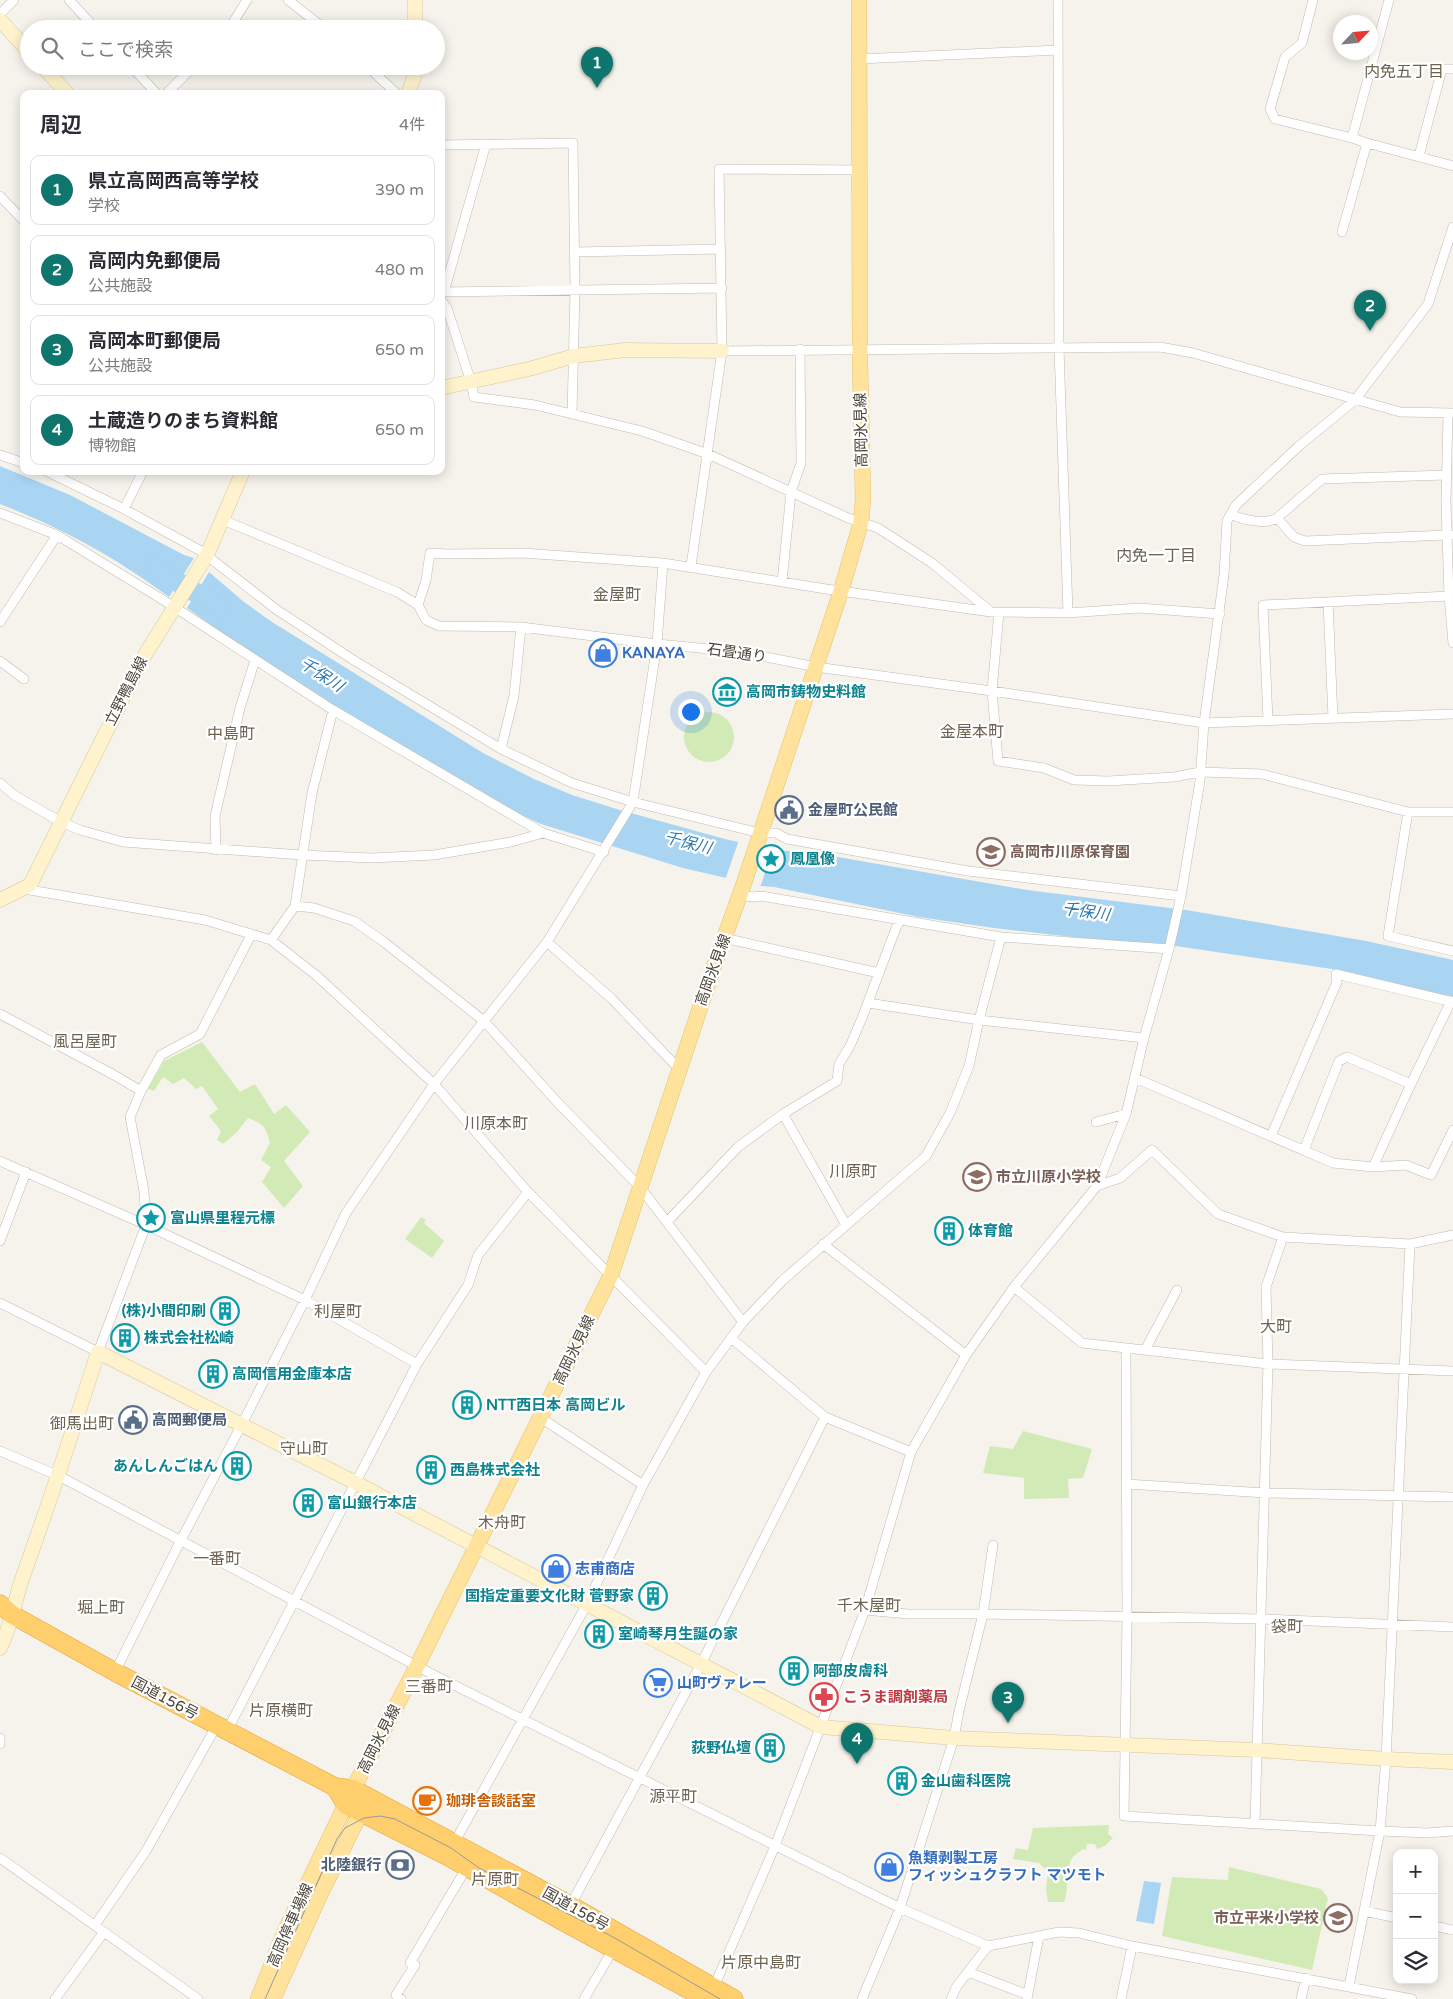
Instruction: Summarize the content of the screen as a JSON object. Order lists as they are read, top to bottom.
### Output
{
  "streets": {
    "highway": ["国道156号"],
    "main road": ["高岡氷見線", "高岡停車場線"],
    "street": ["石畳通り", "立野鴨島線"]
  },
  "crossings": [
    ["高岡氷見線", "石畳通り"],
    ["高岡氷見線", "国道156号"],
    ["高岡氷見線", "高岡停車場線"],
    ["石畳通り", "立野鴨島線"],
    ["国道156号", "高岡停車場線"]
  ],
  "districts": [
    "内免五丁目",
    "内免一丁目",
    "金屋町",
    "金屋本町",
    "中島町",
    "風呂屋町",
    "川原本町",
    "川原町",
    "利屋町",
    "大町",
    "御馬出町",
    "守山町",
    "木舟町",
    "一番町",
    "千木屋町",
    "堀上町",
    "袋町",
    "三番町",
    "片原横町",
    "源平町",
    "片原町",
    "片原中島町"
  ],
  "water": ["千保川"],
  "places": {
    "shop": ["KANAYA", "志甫商店", "魚類剥製工房 フィッシュクラフト マツモト"],
    "museum": ["高岡市鋳物史料館"],
    "public building": ["金屋町公民館", "高岡郵便局"],
    "school or university": ["高岡市川原保育園", "市立川原小学校", "市立平米小学校"],
    "place": ["鳳凰像", "富山県里程元標"],
    "building": [
      "体育館",
      "(株)小間印刷",
      "株式会社松崎",
      "高岡信用金庫本店",
      "NTT西日本 高岡ビル",
      "あんしんごはん",
      "西島株式会社",
      "富山銀行本店",
      "国指定重要文化財 菅野家",
      "室崎琴月生誕の家",
      "阿部皮膚科",
      "荻野仏壇",
      "金山歯科医院"
    ],
    "supermarket": ["山町ヴァレー"],
    "pharmacy": ["こうま調剤薬局"],
    "cafe": ["珈琲舎談話室"],
    "bank": ["北陸銀行"]
  },
  "north": "top right",
  "page": {
    "search": "ここで検索",
    "pins": [
      "1",
      "2",
      "3",
      "4"
    ],
    "heading": ["周辺", "4件"],
    "list": [
      {
        "mark": "1",
        "name": "県立高岡西高等学校",
        "note": "学校",
        "value": "390 m"
      },
      {
        "mark": "2",
        "name": "高岡内免郵便局",
        "note": "公共施設",
        "value": "480 m"
      },
      {
        "mark": "3",
        "name": "高岡本町郵便局",
        "note": "公共施設",
        "value": "650 m"
      },
      {
        "mark": "4",
        "name": "土蔵造りのまち資料館",
        "note": "博物館",
        "value": "650 m"
      }
    ],
    "map_buttons": ["+", "−"]
  }
}
